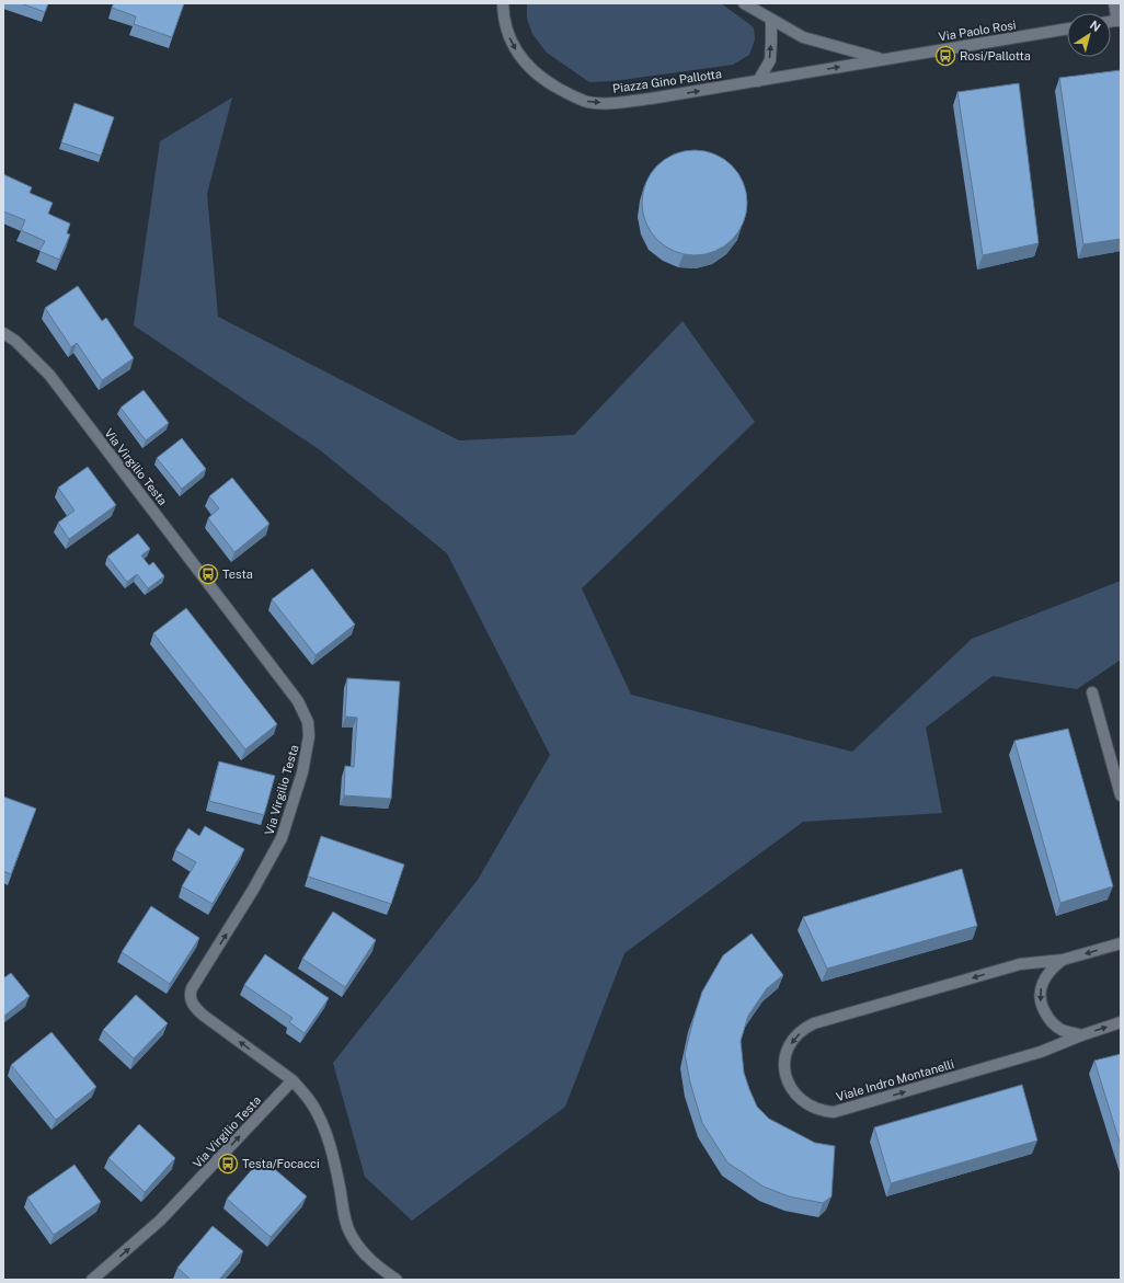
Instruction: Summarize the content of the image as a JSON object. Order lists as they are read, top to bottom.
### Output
{
  "streets": {
    "street": [
      "Via Paolo Rosi",
      "Piazza Gino Pallotta",
      "Via Virgilio Testa",
      "Viale Indro Montanelli"
    ]
  },
  "crossings": [
    ["Via Paolo Rosi", "Piazza Gino Pallotta"]
  ],
  "places": {
    "bus stop": ["Rosi/Pallotta", "Testa", "Testa/Focacci"]
  },
  "north": "top right"
}
